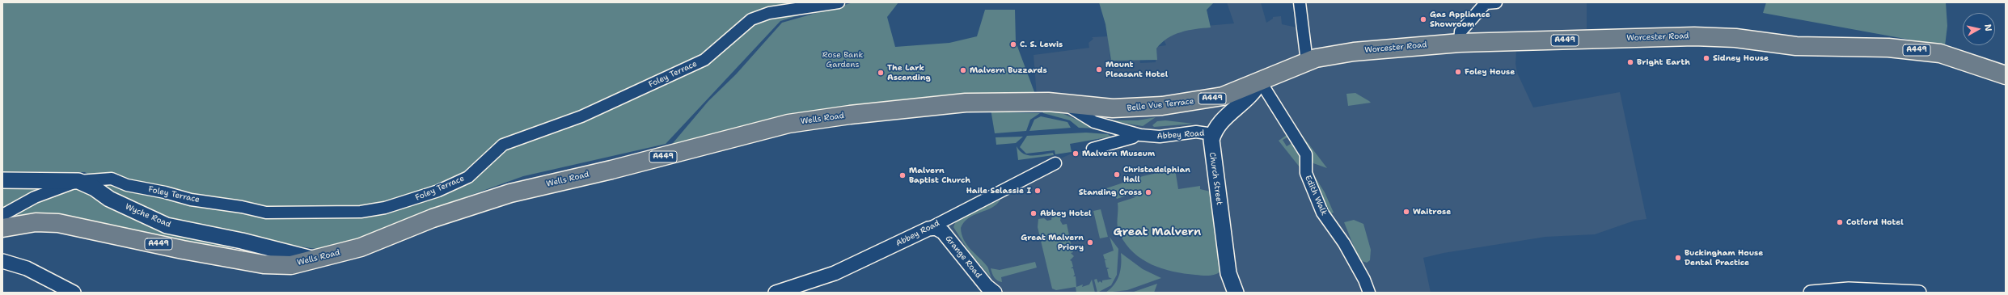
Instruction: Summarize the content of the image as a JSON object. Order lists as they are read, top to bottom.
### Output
{
  "streets": {
    "highway": [
      "Worcester Road",
      "A449",
      "Belle Vue Terrace",
      "Wells Road"
    ],
    "main road": ["Church Street", "Wyche Road"],
    "street": [
      "Foley Terrace",
      "Abbey Road",
      "Edith Walk",
      "Grange Road"
    ]
  },
  "crossings": [
    ["Worcester Road", "Belle Vue Terrace"],
    ["Foley Terrace", "Wyche Road"],
    ["Belle Vue Terrace", "Wells Road"],
    ["Belle Vue Terrace", "Church Street"],
    ["Belle Vue Terrace", "Edith Walk"],
    ["Wells Road", "Abbey Road"],
    ["Wells Road", "Wyche Road"],
    ["Abbey Road", "Church Street"],
    ["Abbey Road", "Grange Road"],
    ["Church Street", "Edith Walk"]
  ],
  "districts": ["Great Malvern"],
  "parks": ["Rose Bank Gardens"],
  "places": [
    "Gas Appliance Showroom",
    "C. S. Lewis",
    "Sidney House",
    "Bright Earth",
    "Mount Pleasant Hotel",
    "Malvern Buzzards",
    "Foley House",
    "The Lark Ascending",
    "Malvern Museum",
    "Christadelphian Hall",
    "Malvern Baptist Church",
    "Haile Selassie I",
    "Standing Cross",
    "Waitrose",
    "Abbey Hotel",
    "Cotford Hotel",
    "Great Malvern Priory",
    "Buckingham House Dental Practice"
  ],
  "north": "right"
}
